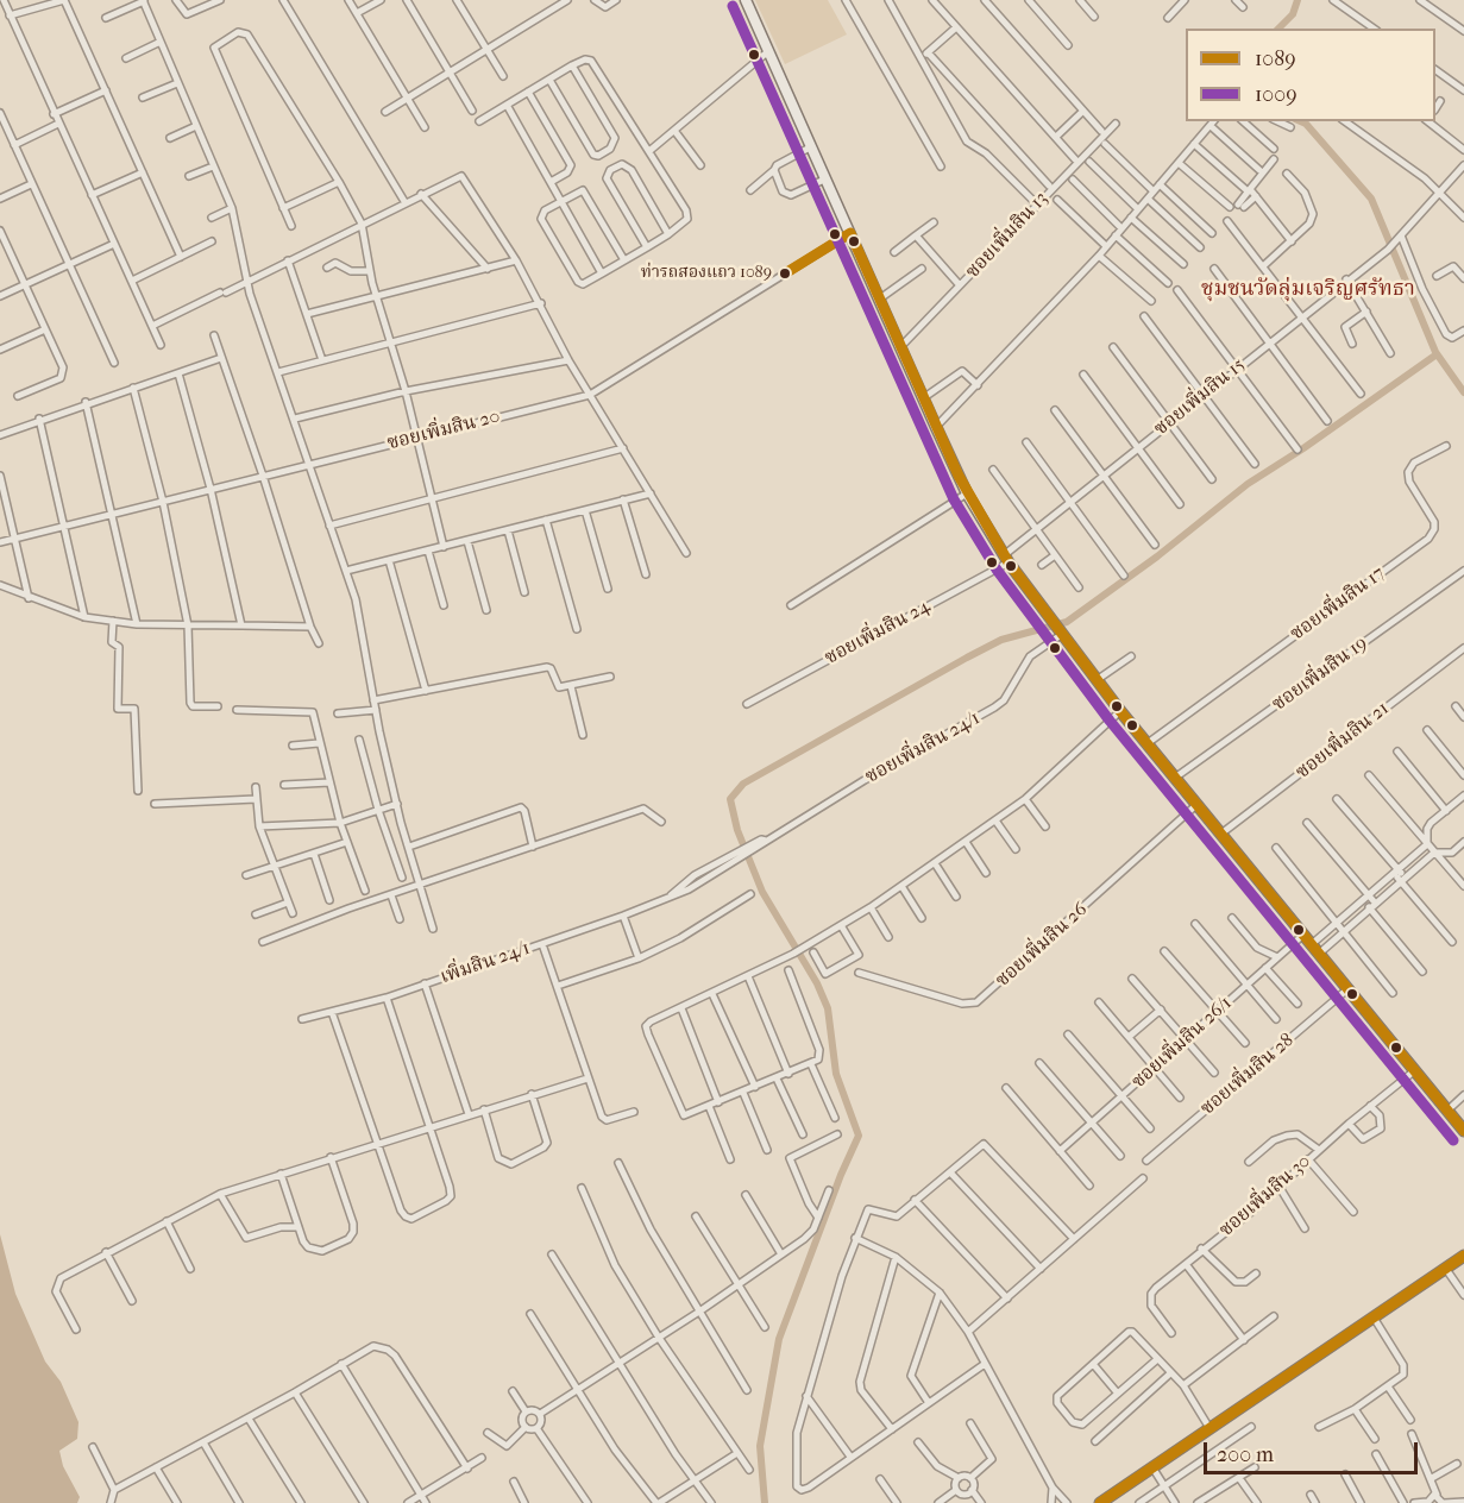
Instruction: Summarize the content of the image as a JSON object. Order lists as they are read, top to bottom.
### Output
{
  "streets": {
    "street": [
      "ซอยเพิ่มสิน 13",
      "ซอยเพิ่มสิน 15",
      "ซอยเพิ่มสิน 20",
      "ซอยเพิ่มสิน 17",
      "ซอยเพิ่มสิน 24",
      "ซอยเพิ่มสิน 19",
      "ซอยเพิ่มสิน 21",
      "ซอยเพิ่มสิน 24/1",
      "ซอยเพิ่มสิน 26",
      "เพิ่มสิน 24/1",
      "ซอยเพิ่มสิน 26/1",
      "ซอยเพิ่มสิน 28",
      "ซอยเพิ่มสิน 30"
    ]
  },
  "crossings": [
    ["ซอยเพิ่มสิน 15", "ซอยเพิ่มสิน 24"],
    ["ซอยเพิ่มสิน 24/1", "เพิ่มสิน 24/1"]
  ],
  "districts": ["ชุมชนวัดลุ่มเจริญศรัทธา"],
  "places": ["ท่ารถสองแถว 1089"],
  "lines": ["transit line 1009", "transit line 1089"],
  "legend": ["1089", "1009"],
  "scale_bar": "200 m"
}
